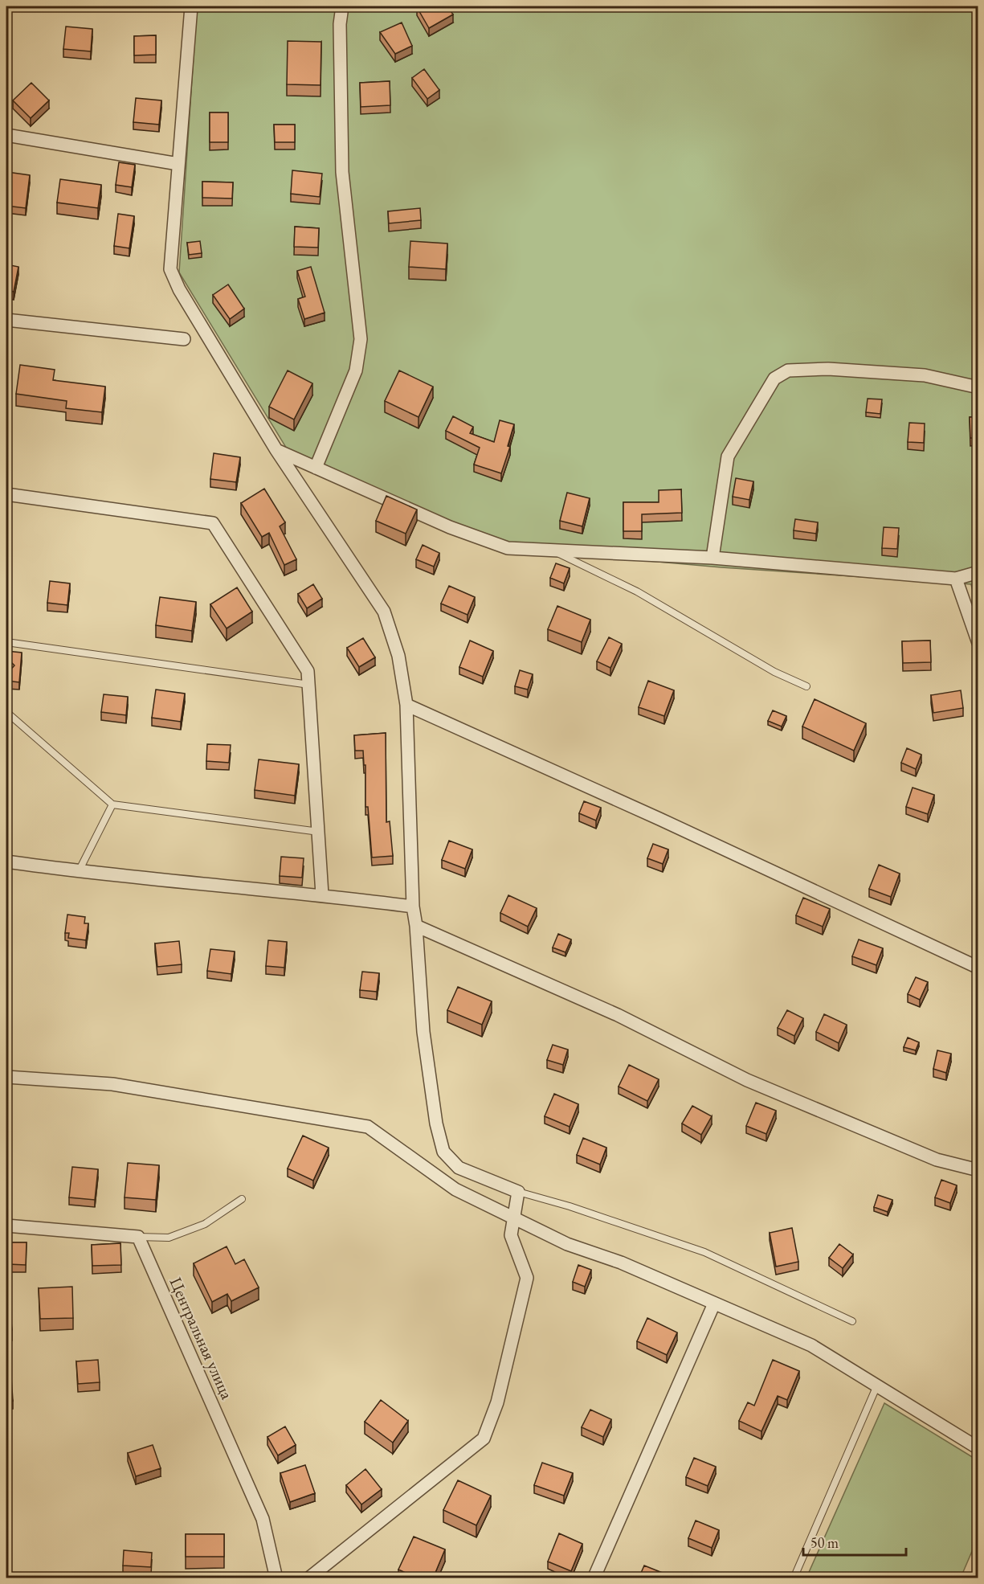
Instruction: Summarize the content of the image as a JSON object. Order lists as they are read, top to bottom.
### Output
{
  "streets": {
    "street": ["Центральная улица"]
  },
  "scale_bar": "50 m"
}
